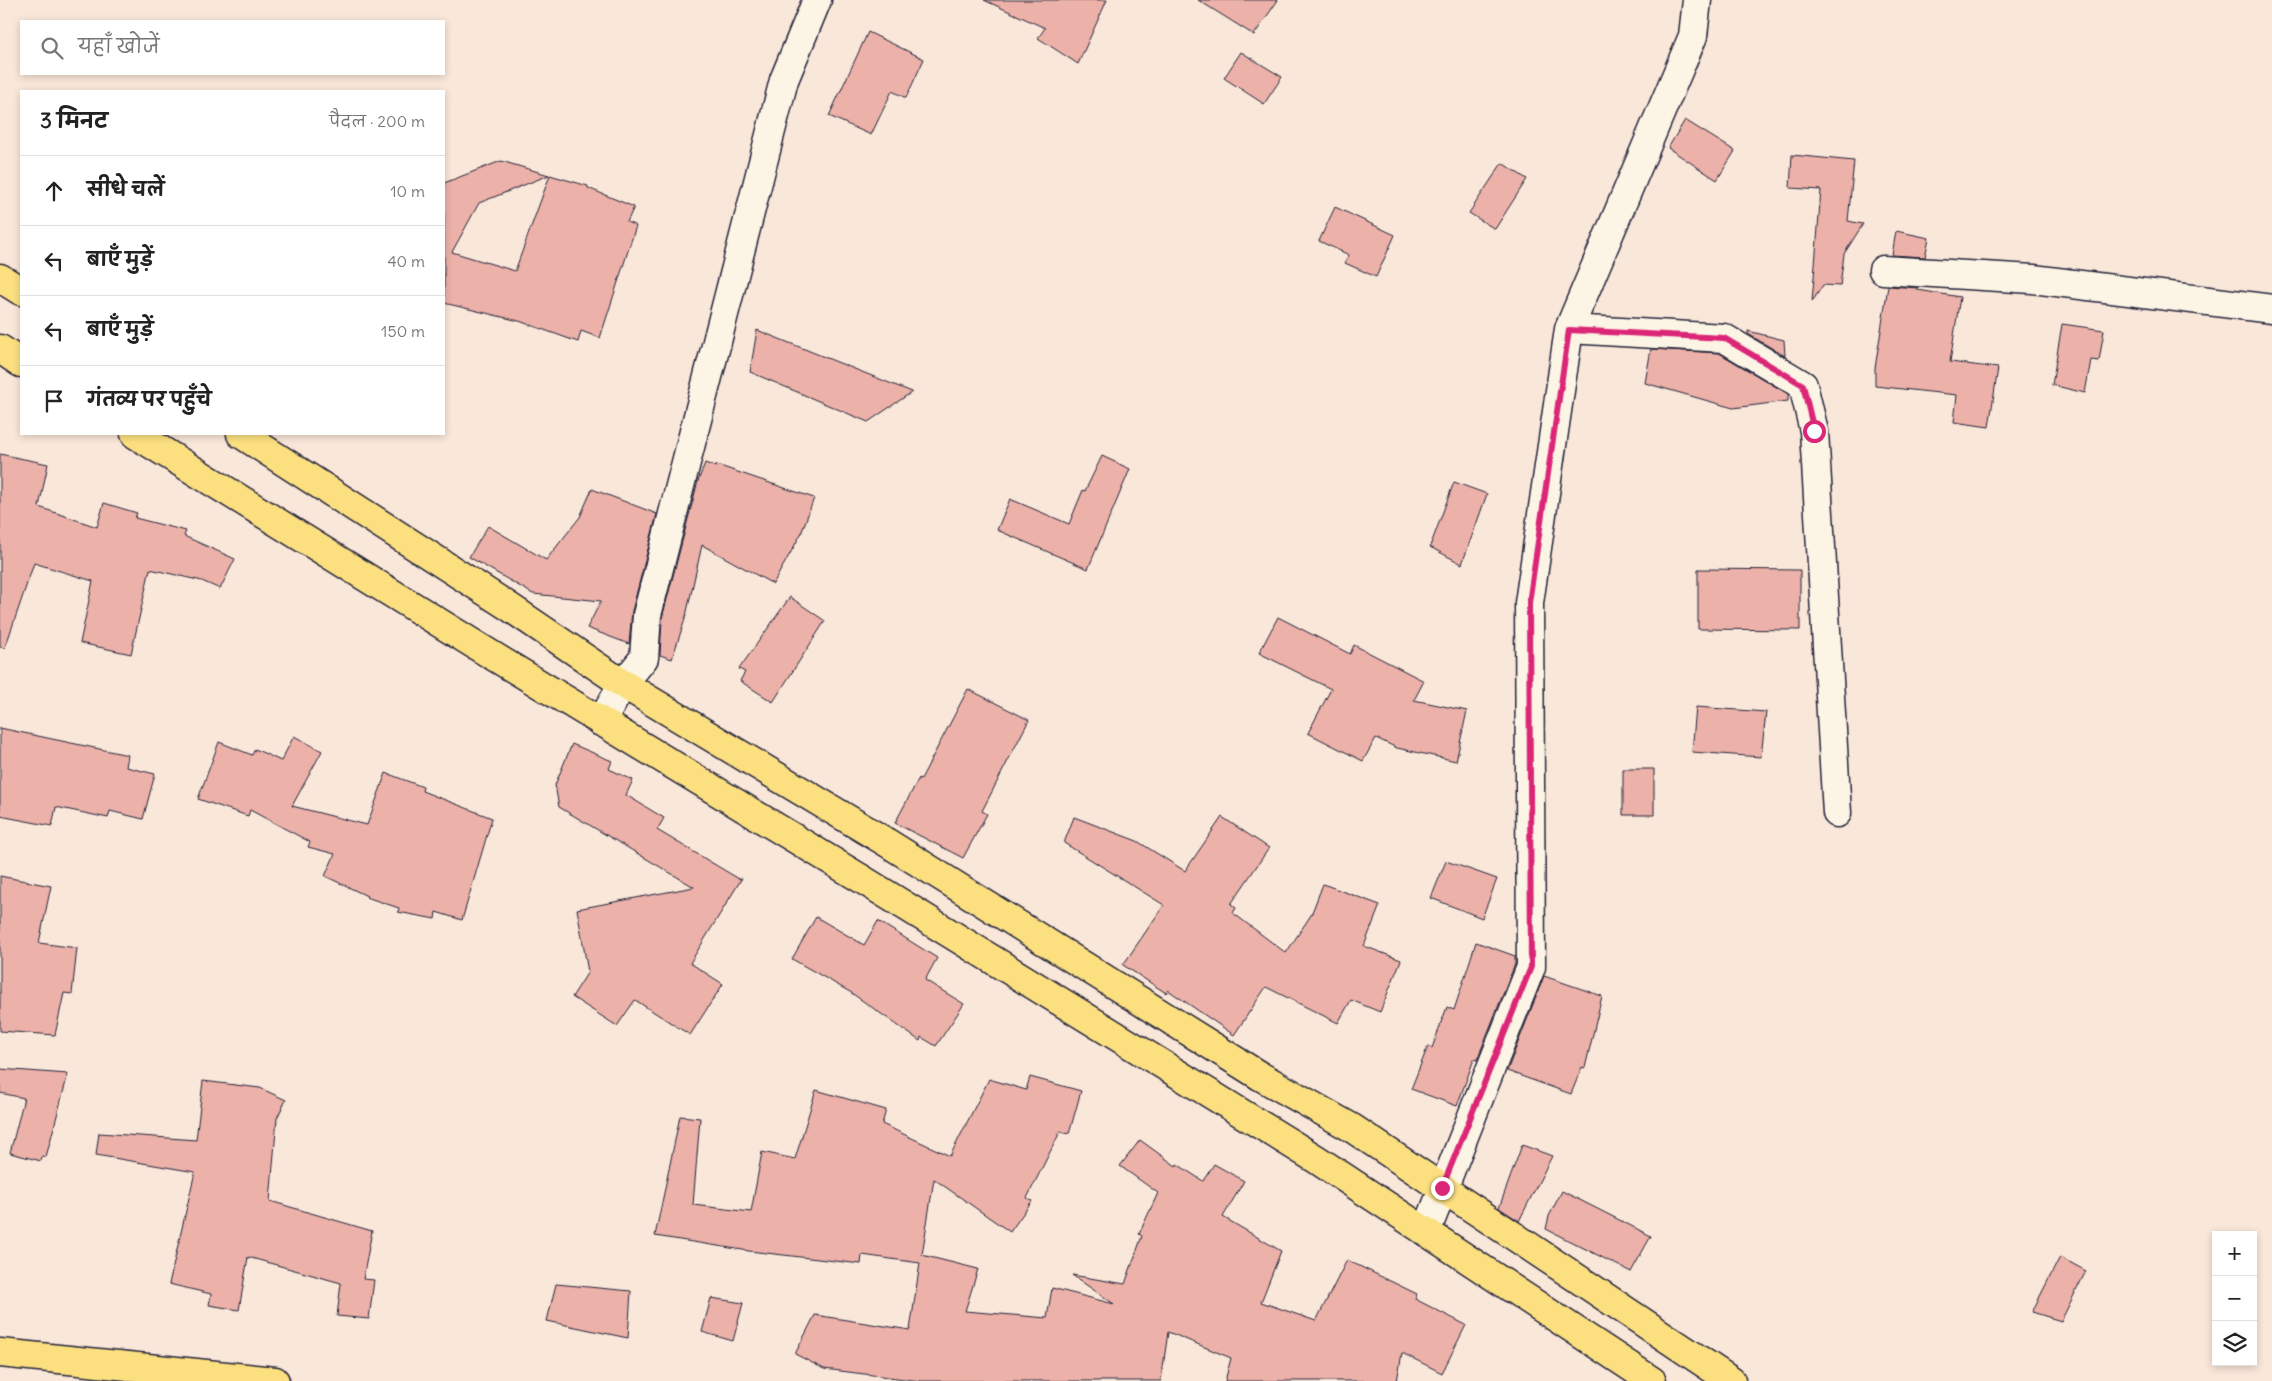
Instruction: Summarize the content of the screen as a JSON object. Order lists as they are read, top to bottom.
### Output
{
  "page": {
    "search": "यहाँ खोजें",
    "heading": ["3 मिनट", "पैदल · 200 m"],
    "list": [
      ["सीधे चलें", "10 m"],
      ["बाएँ मुड़ें", "40 m"],
      ["बाएँ मुड़ें", "150 m"],
      "गंतव्य पर पहुँचे"
    ],
    "map_buttons": ["+", "−"]
  }
}
